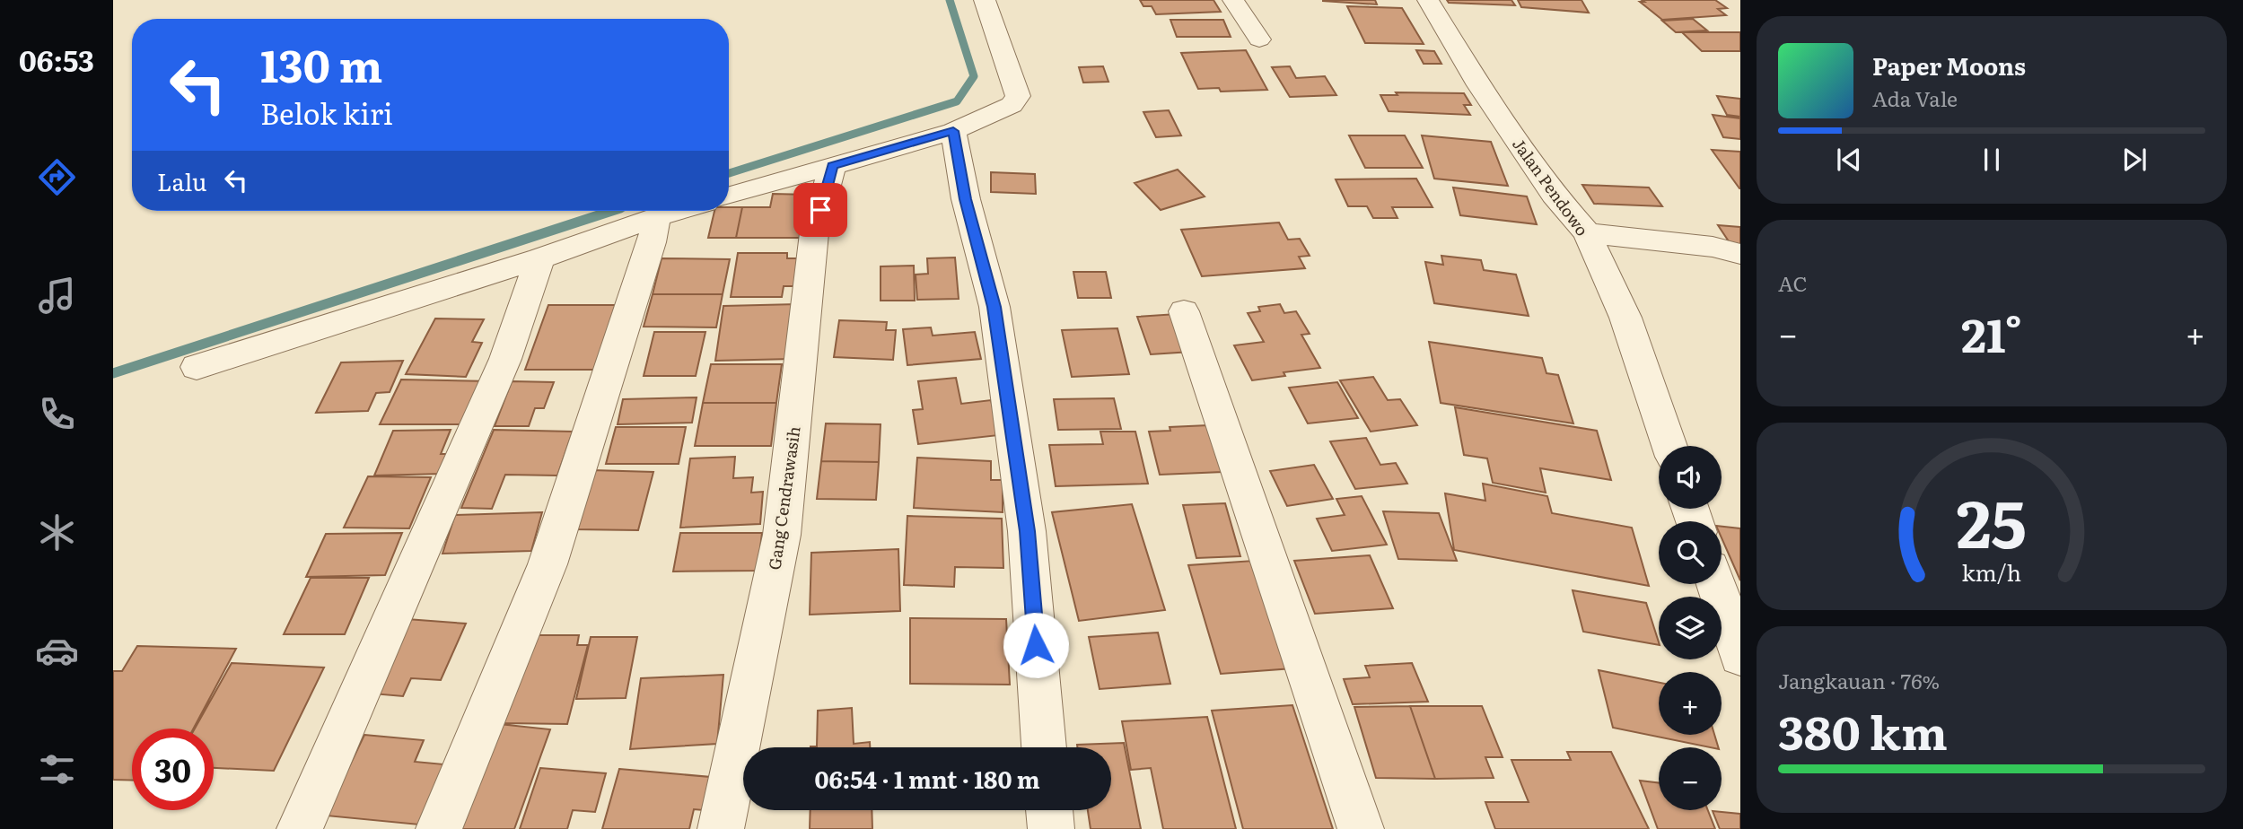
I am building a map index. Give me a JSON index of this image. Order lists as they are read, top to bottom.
{
  "streets": {
    "street": ["Jalan Pendowo", "Gang Cendrawasih"]
  },
  "page": {
    "tabs": "06:53",
    "turn": ["130 m", "Belok kiri"],
    "song": ["Paper Moons", "Ada Vale"],
    "then": "Lalu",
    "tile": [
      "AC",
      ["Jangkauan · 76%", "380 km"]
    ],
    "heat": ["−", "21°", "+"],
    "map_buttons": ["+", "−"],
    "limit": "30",
    "trip": "06:54 · 1 mnt · 180 m",
    "gauge": ["25", "km/h"]
  }
}
